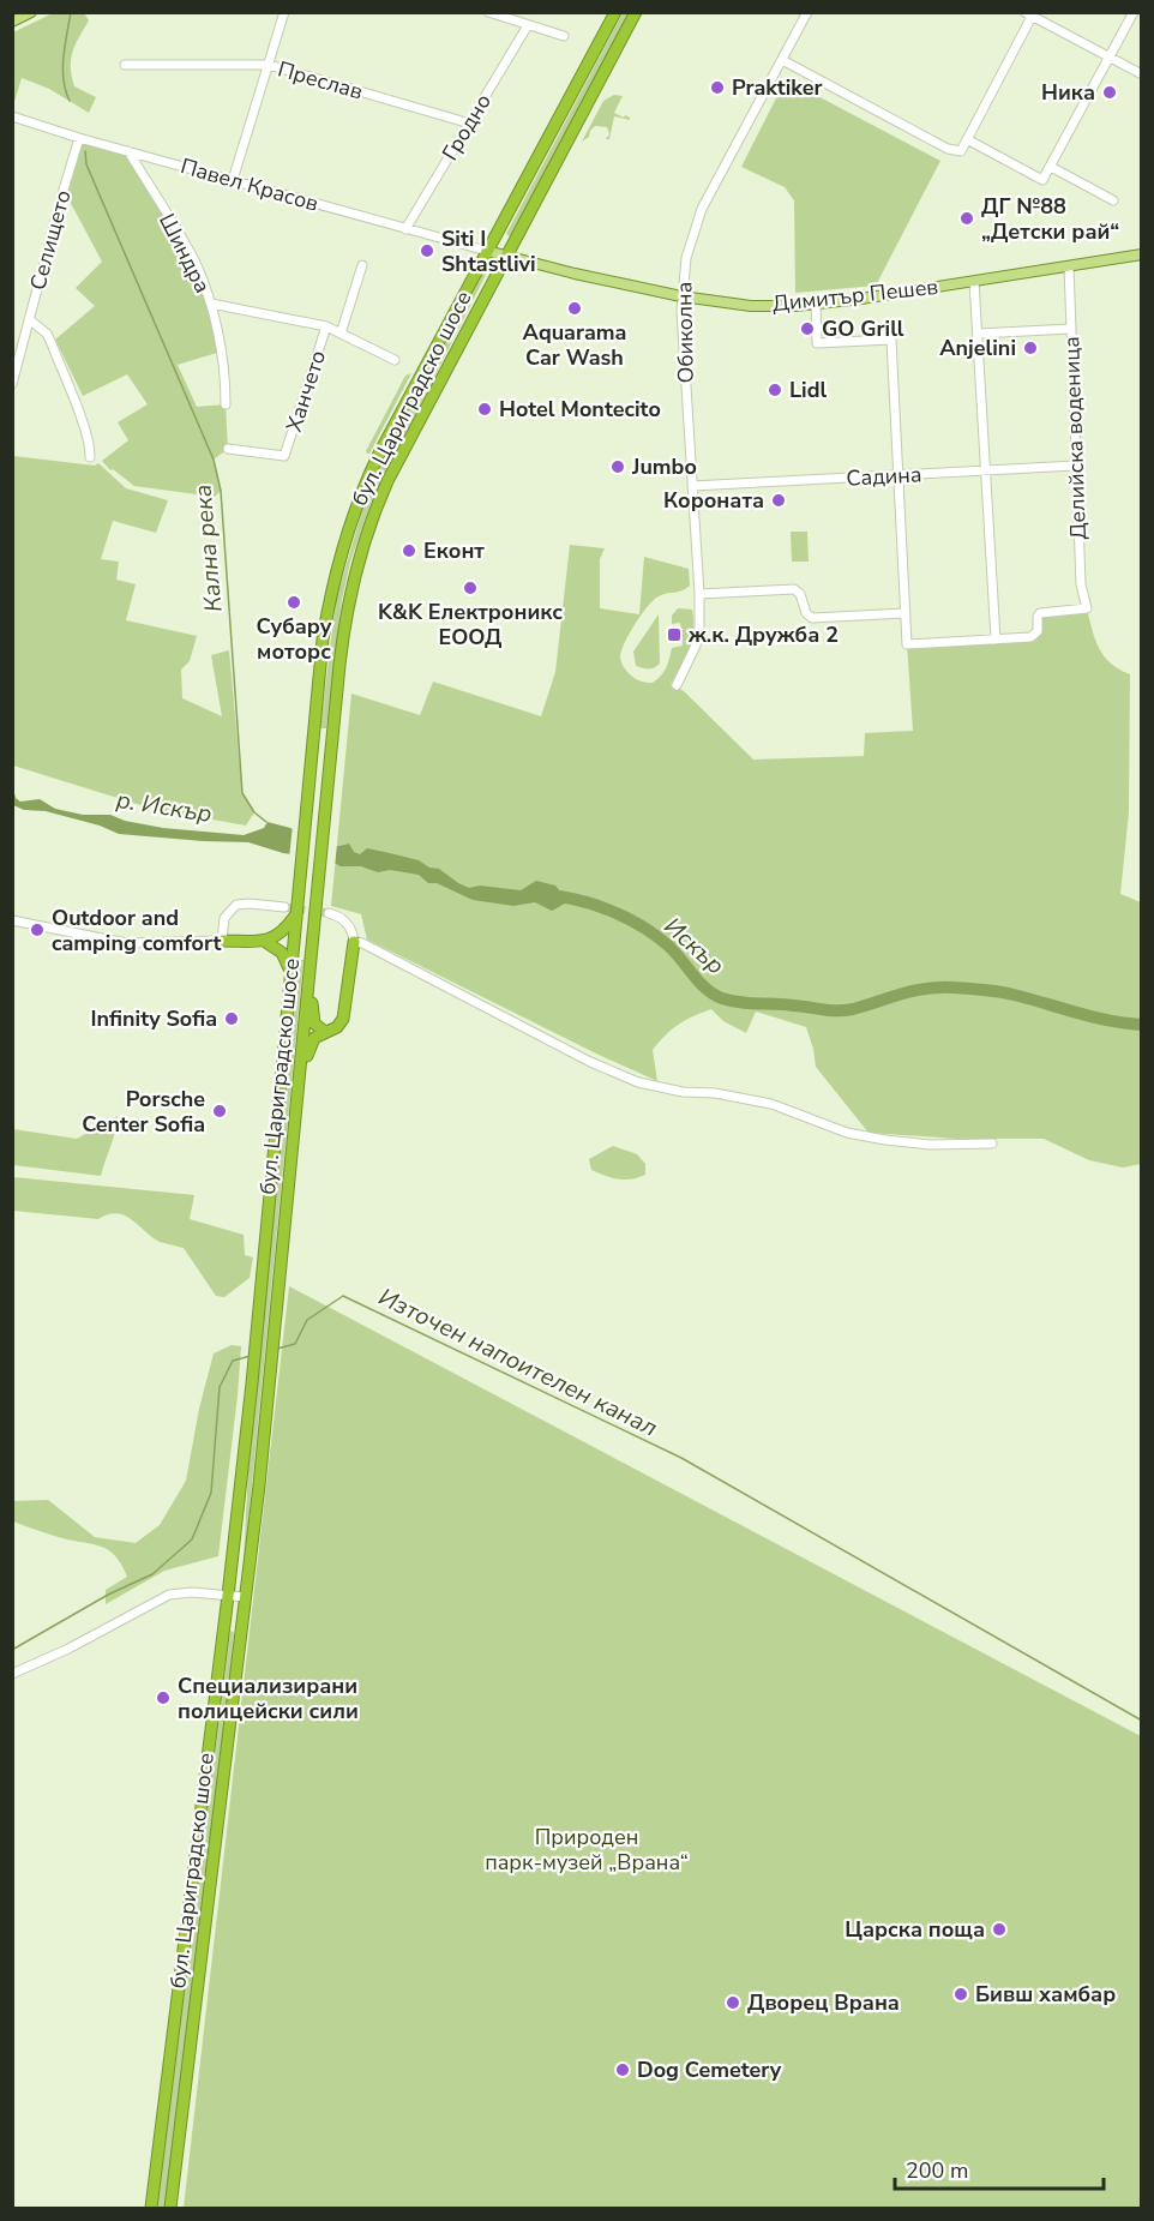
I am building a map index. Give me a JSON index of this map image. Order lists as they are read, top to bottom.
{
  "streets": {
    "highway": ["бул. Цариградско шосе"],
    "main road": ["Димитър Пешев"],
    "street": [
      "Преслав",
      "Гродно",
      "Павел Красов",
      "Селището",
      "Шиндра",
      "Обиколна",
      "Ханчето",
      "Делийска воденица",
      "Садина"
    ]
  },
  "crossings": [
    ["Преслав", "Гродно"],
    ["Гродно", "Павел Красов"],
    ["Павел Красов", "Селището"],
    ["Павел Красов", "Шиндра"],
    ["Павел Красов", "Димитър Пешев"],
    ["Павел Красов", "бул. Цариградско шосе"],
    ["Димитър Пешев", "Обиколна"],
    ["Димитър Пешев", "бул. Цариградско шосе"],
    ["Димитър Пешев", "Делийска воденица"],
    ["Обиколна", "Садина"],
    ["Делийска воденица", "Садина"]
  ],
  "water": [
    "Кална река",
    "р. Искър",
    "Искър",
    "Източен напоителен канал"
  ],
  "parks": ["Природен парк-музей „Врана“"],
  "places": {
    "other": [
      "Praktiker",
      "Ника",
      "ДГ №88 „Детски рай“",
      "Siti I Shtastlivi",
      "Aquarama Car Wash",
      "GO Grill",
      "Anjelini",
      "Lidl",
      "Hotel Montecito",
      "Jumbo",
      "Короната",
      "Еконт",
      "K&K Електроникс ЕООД",
      "Субару моторс",
      "Outdoor and camping comfort",
      "Infinity Sofia",
      "Porsche Center Sofia",
      "Специализирани полицейски сили",
      "Царска поща",
      "Бивш хамбар",
      "Дворец Врана",
      "Dog Cemetery"
    ],
    "transit": ["ж.к. Дружба 2"]
  },
  "scale_bar": "200 m"
}
